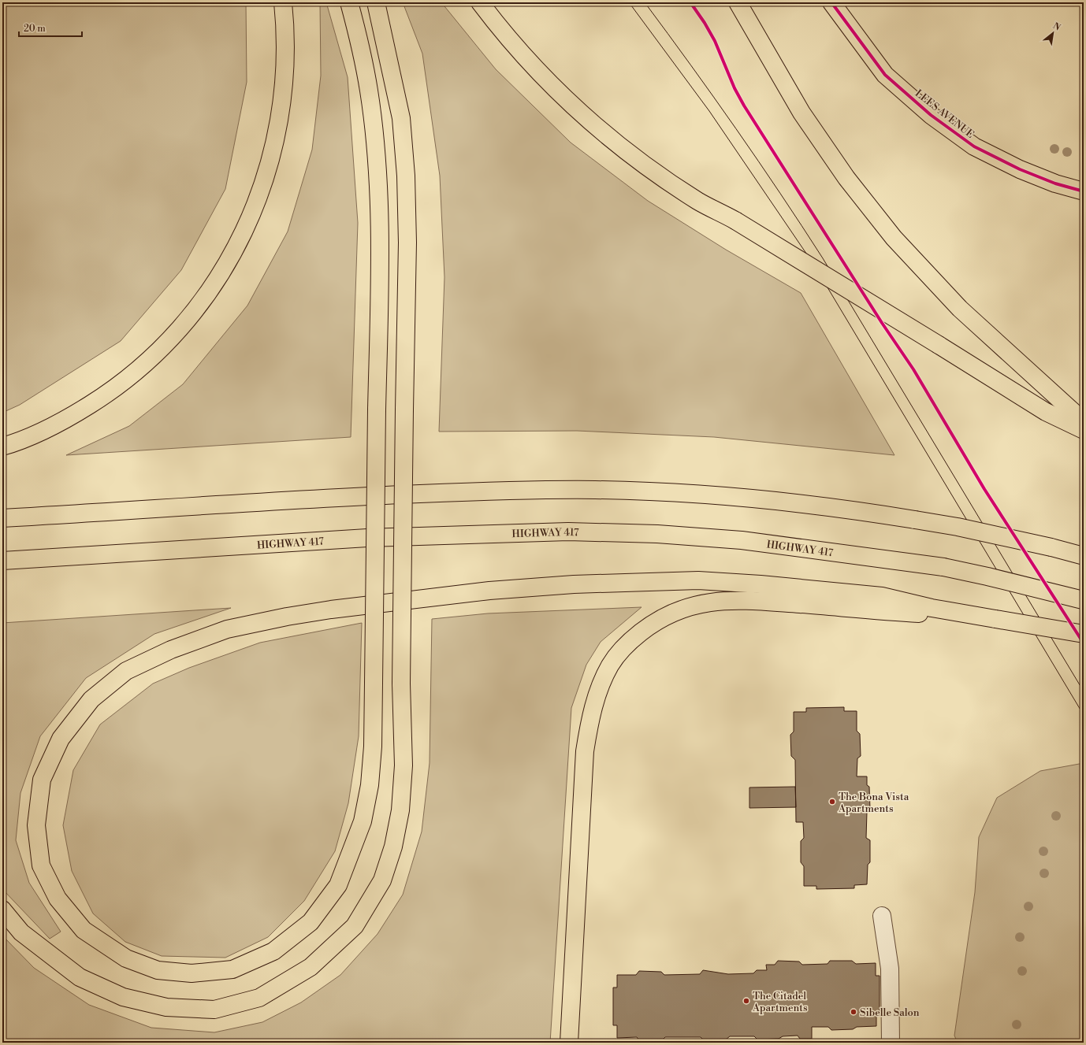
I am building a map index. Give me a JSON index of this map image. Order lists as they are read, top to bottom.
{
  "streets": {
    "main road": ["LEES AVENUE", "HIGHWAY 417"]
  },
  "places": ["The Bona Vista Apartments", "The Citadel Apartments", "Sibelle Salon"],
  "scale_bar": "20 m",
  "north": "top right"
}
